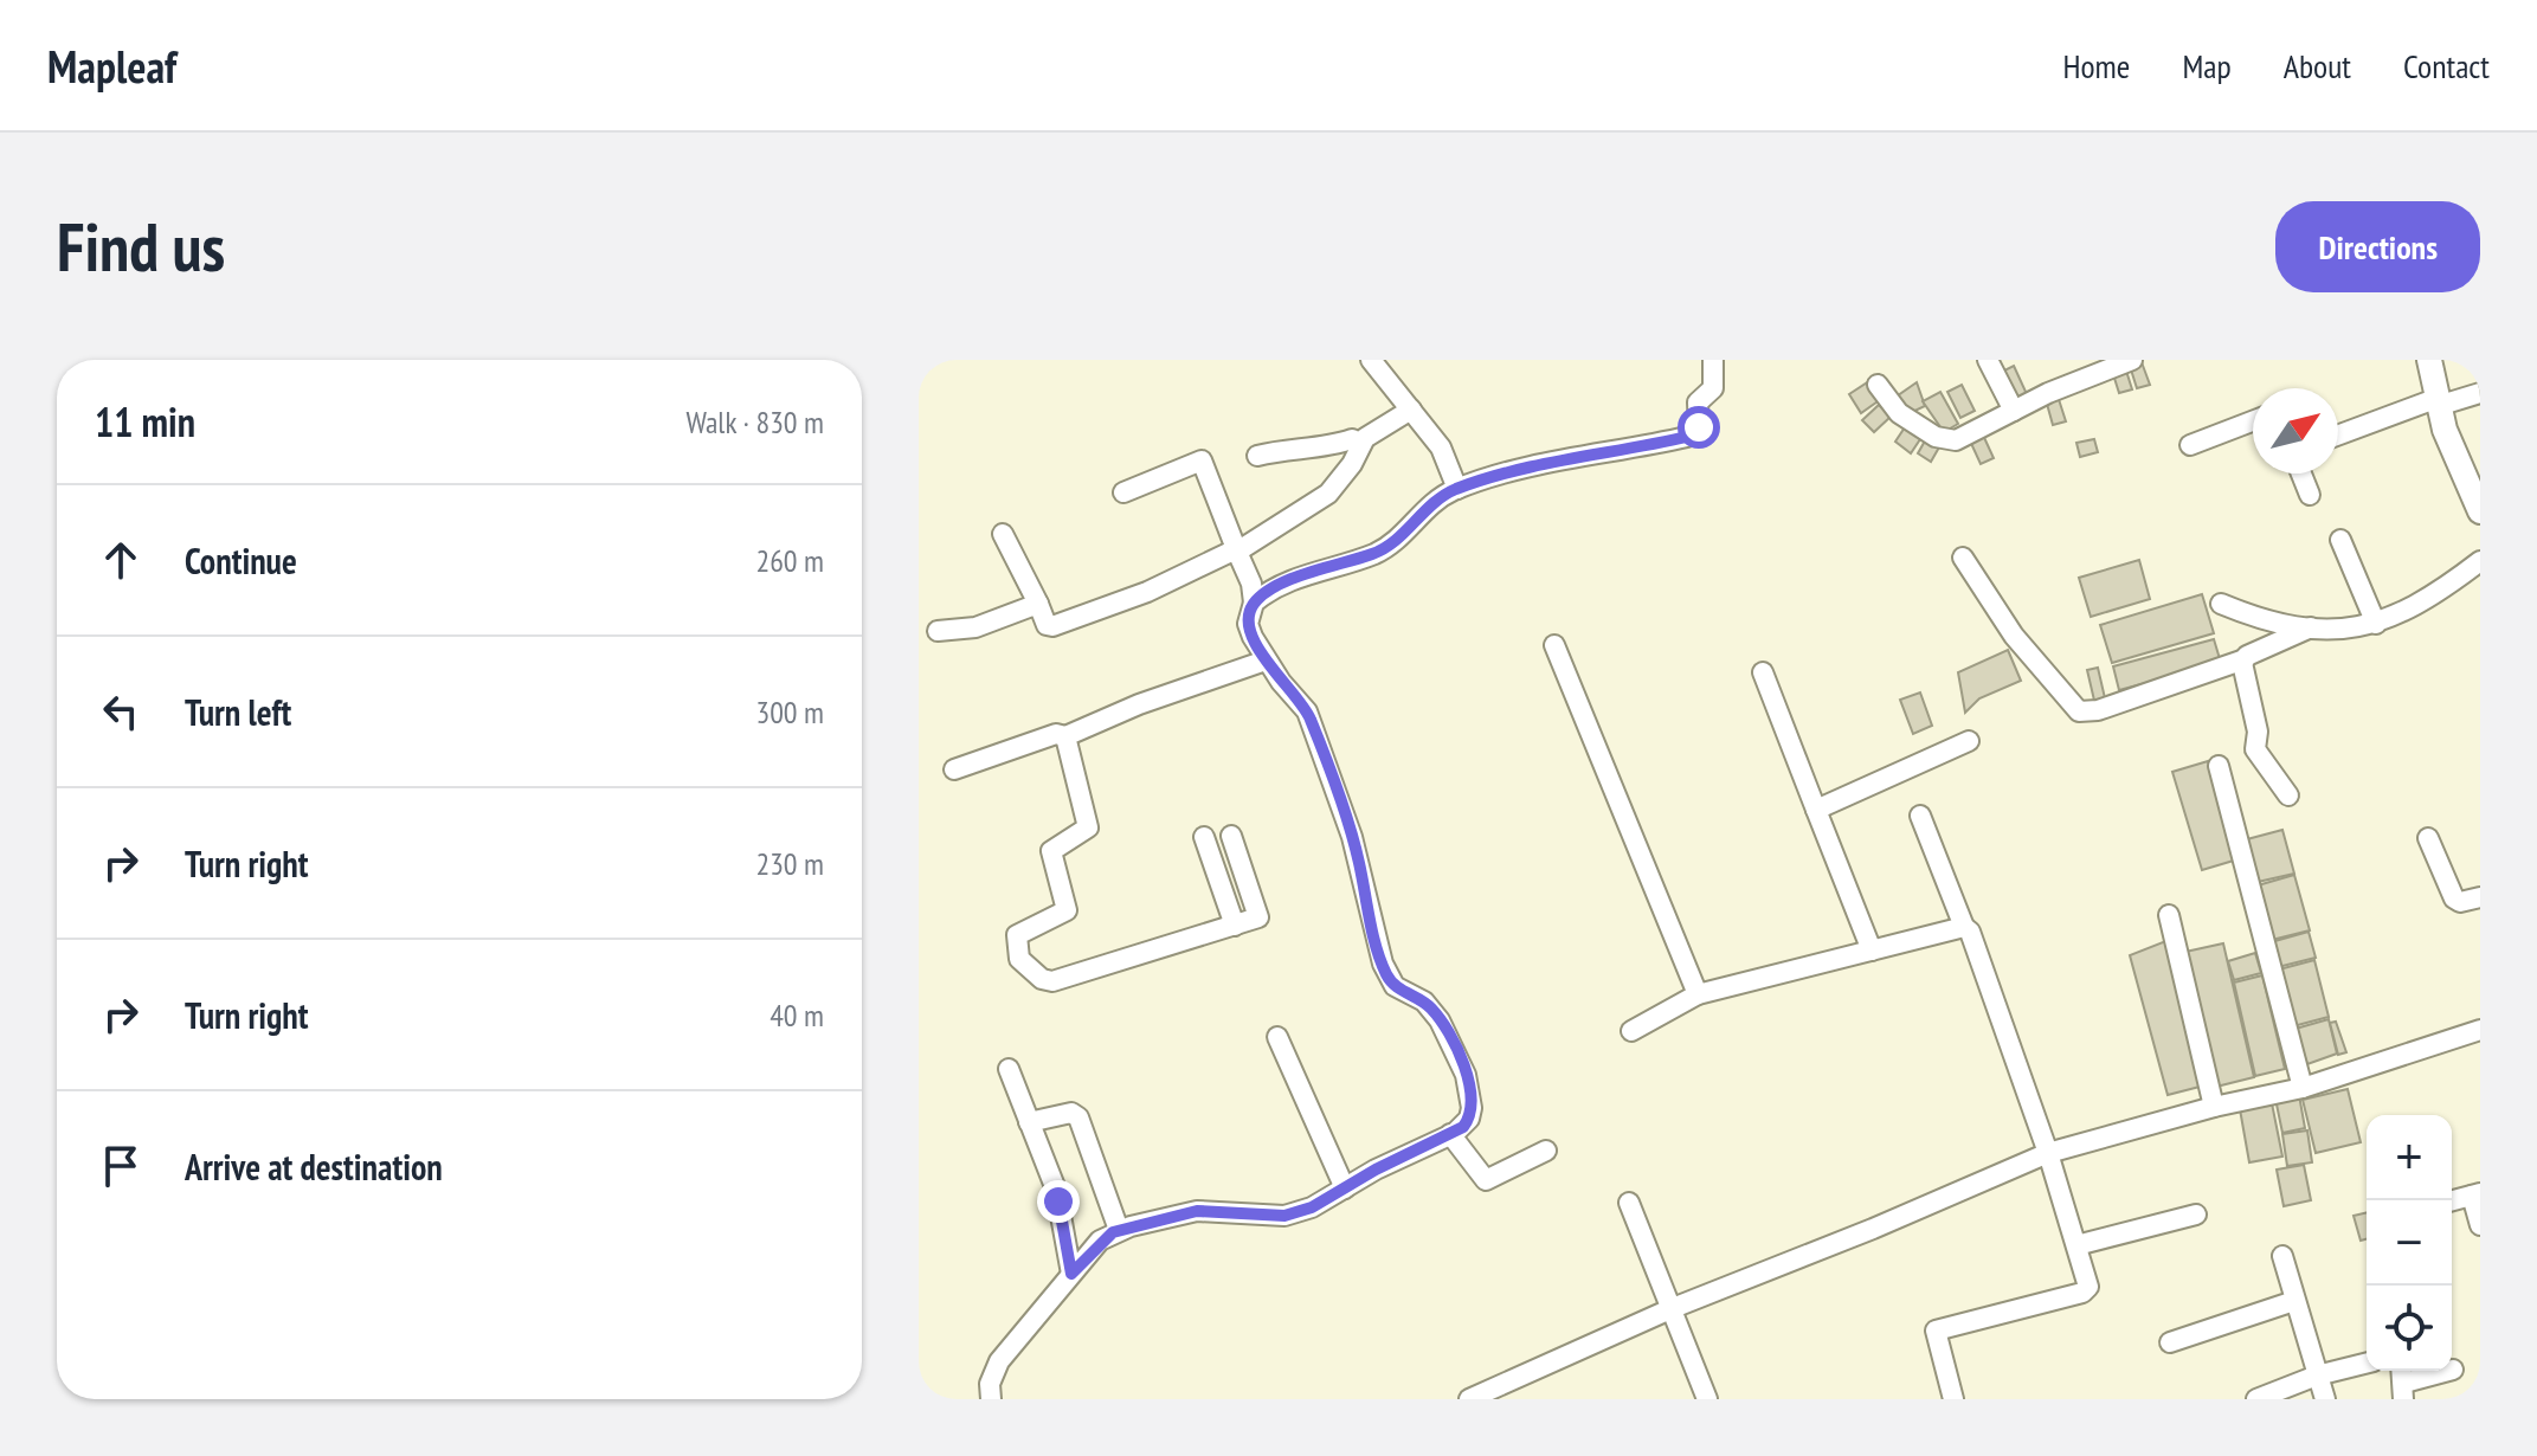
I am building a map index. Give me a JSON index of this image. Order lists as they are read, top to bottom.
{
  "north": "top right",
  "page": {
    "header": "Mapleaf",
    "nav": [
      "Home",
      "Map",
      "About",
      "Contact"
    ],
    "buttons": "Directions",
    "title": "Find us",
    "heading": ["11 min", "Walk · 830 m"],
    "list": [
      ["Continue", "260 m"],
      ["Turn left", "300 m"],
      ["Turn right", "230 m"],
      ["Turn right", "40 m"],
      "Arrive at destination"
    ],
    "map_buttons": ["+", "−"]
  }
}
